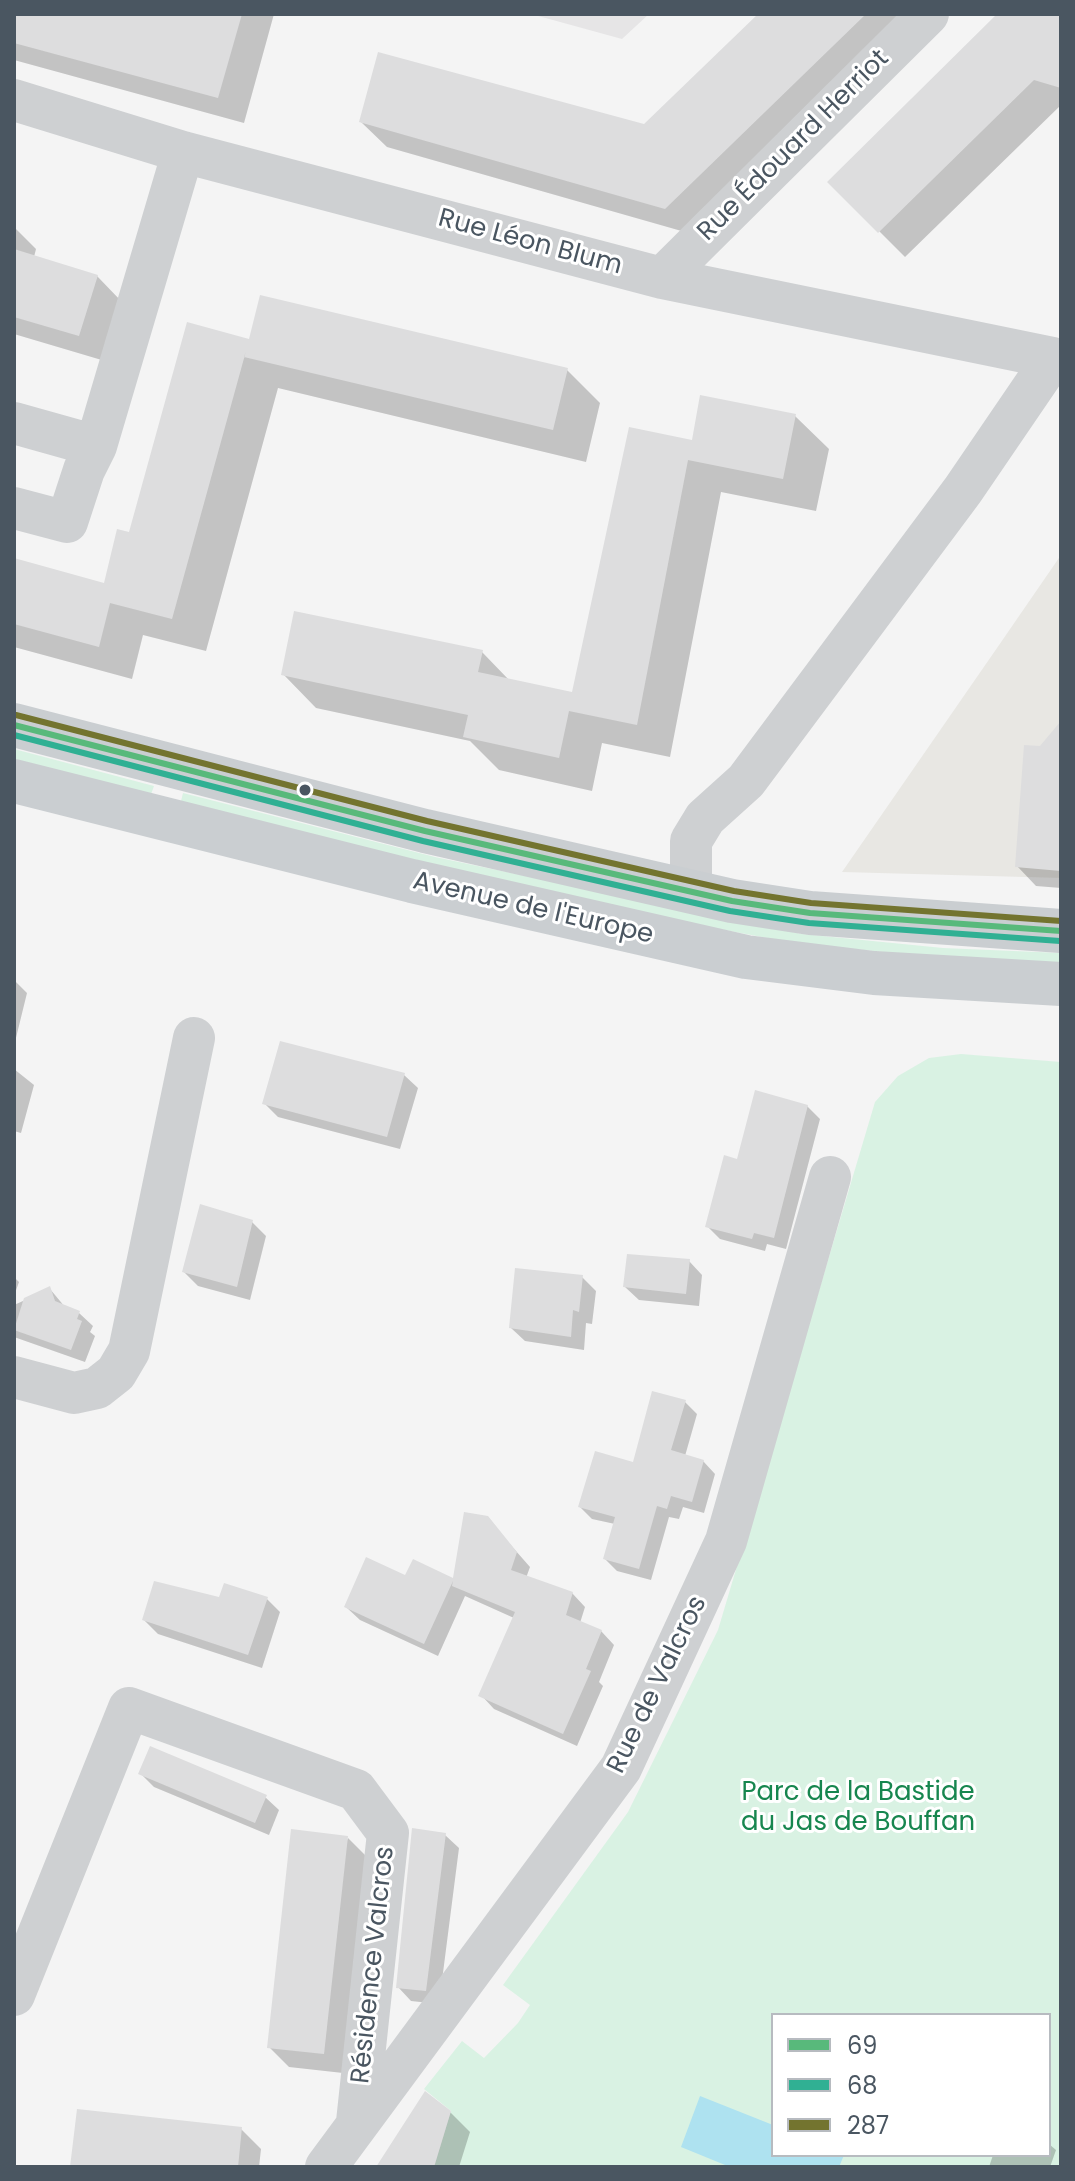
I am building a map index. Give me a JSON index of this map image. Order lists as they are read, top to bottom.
{
  "streets": {
    "main road": ["Avenue de l'Europe"],
    "street": [
      "Rue Édouard Herriot",
      "Rue Léon Blum",
      "Rue de Valcros",
      "Résidence Valcros"
    ]
  },
  "crossings": [
    ["Rue Édouard Herriot", "Rue Léon Blum"],
    ["Rue Léon Blum", "Avenue de l'Europe"],
    ["Rue de Valcros", "Résidence Valcros"]
  ],
  "parks": ["Parc de la Bastide du Jas de Bouffan"],
  "lines": ["transit line 287", "transit line 69", "transit line 68"],
  "legend": ["69", "68", "287"]
}
